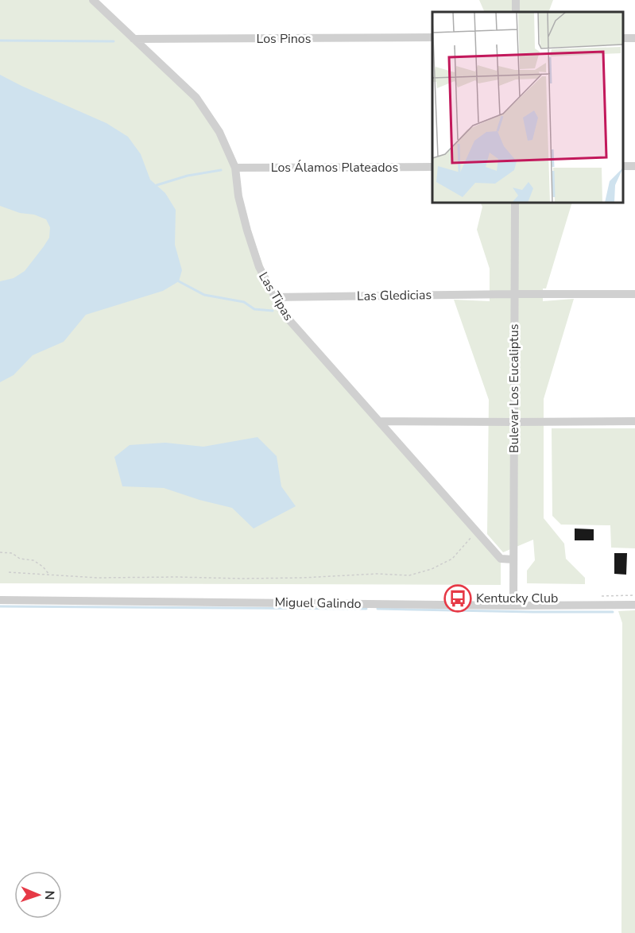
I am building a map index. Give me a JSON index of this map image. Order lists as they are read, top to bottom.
{
  "streets": {
    "street": [
      "Los Pinos",
      "Los Álamos Plateados",
      "Las Gledicias",
      "Las Tipas",
      "Bulevar Los Eucaliptus",
      "Miguel Galindo"
    ]
  },
  "crossings": [
    ["Los Pinos", "Las Tipas"],
    ["Los Álamos Plateados", "Las Tipas"],
    ["Las Gledicias", "Las Tipas"],
    ["Las Gledicias", "Bulevar Los Eucaliptus"],
    ["Las Tipas", "Bulevar Los Eucaliptus"],
    ["Bulevar Los Eucaliptus", "Miguel Galindo"]
  ],
  "places": {
    "bus stop": ["Kentucky Club"]
  },
  "north": "right"
}
